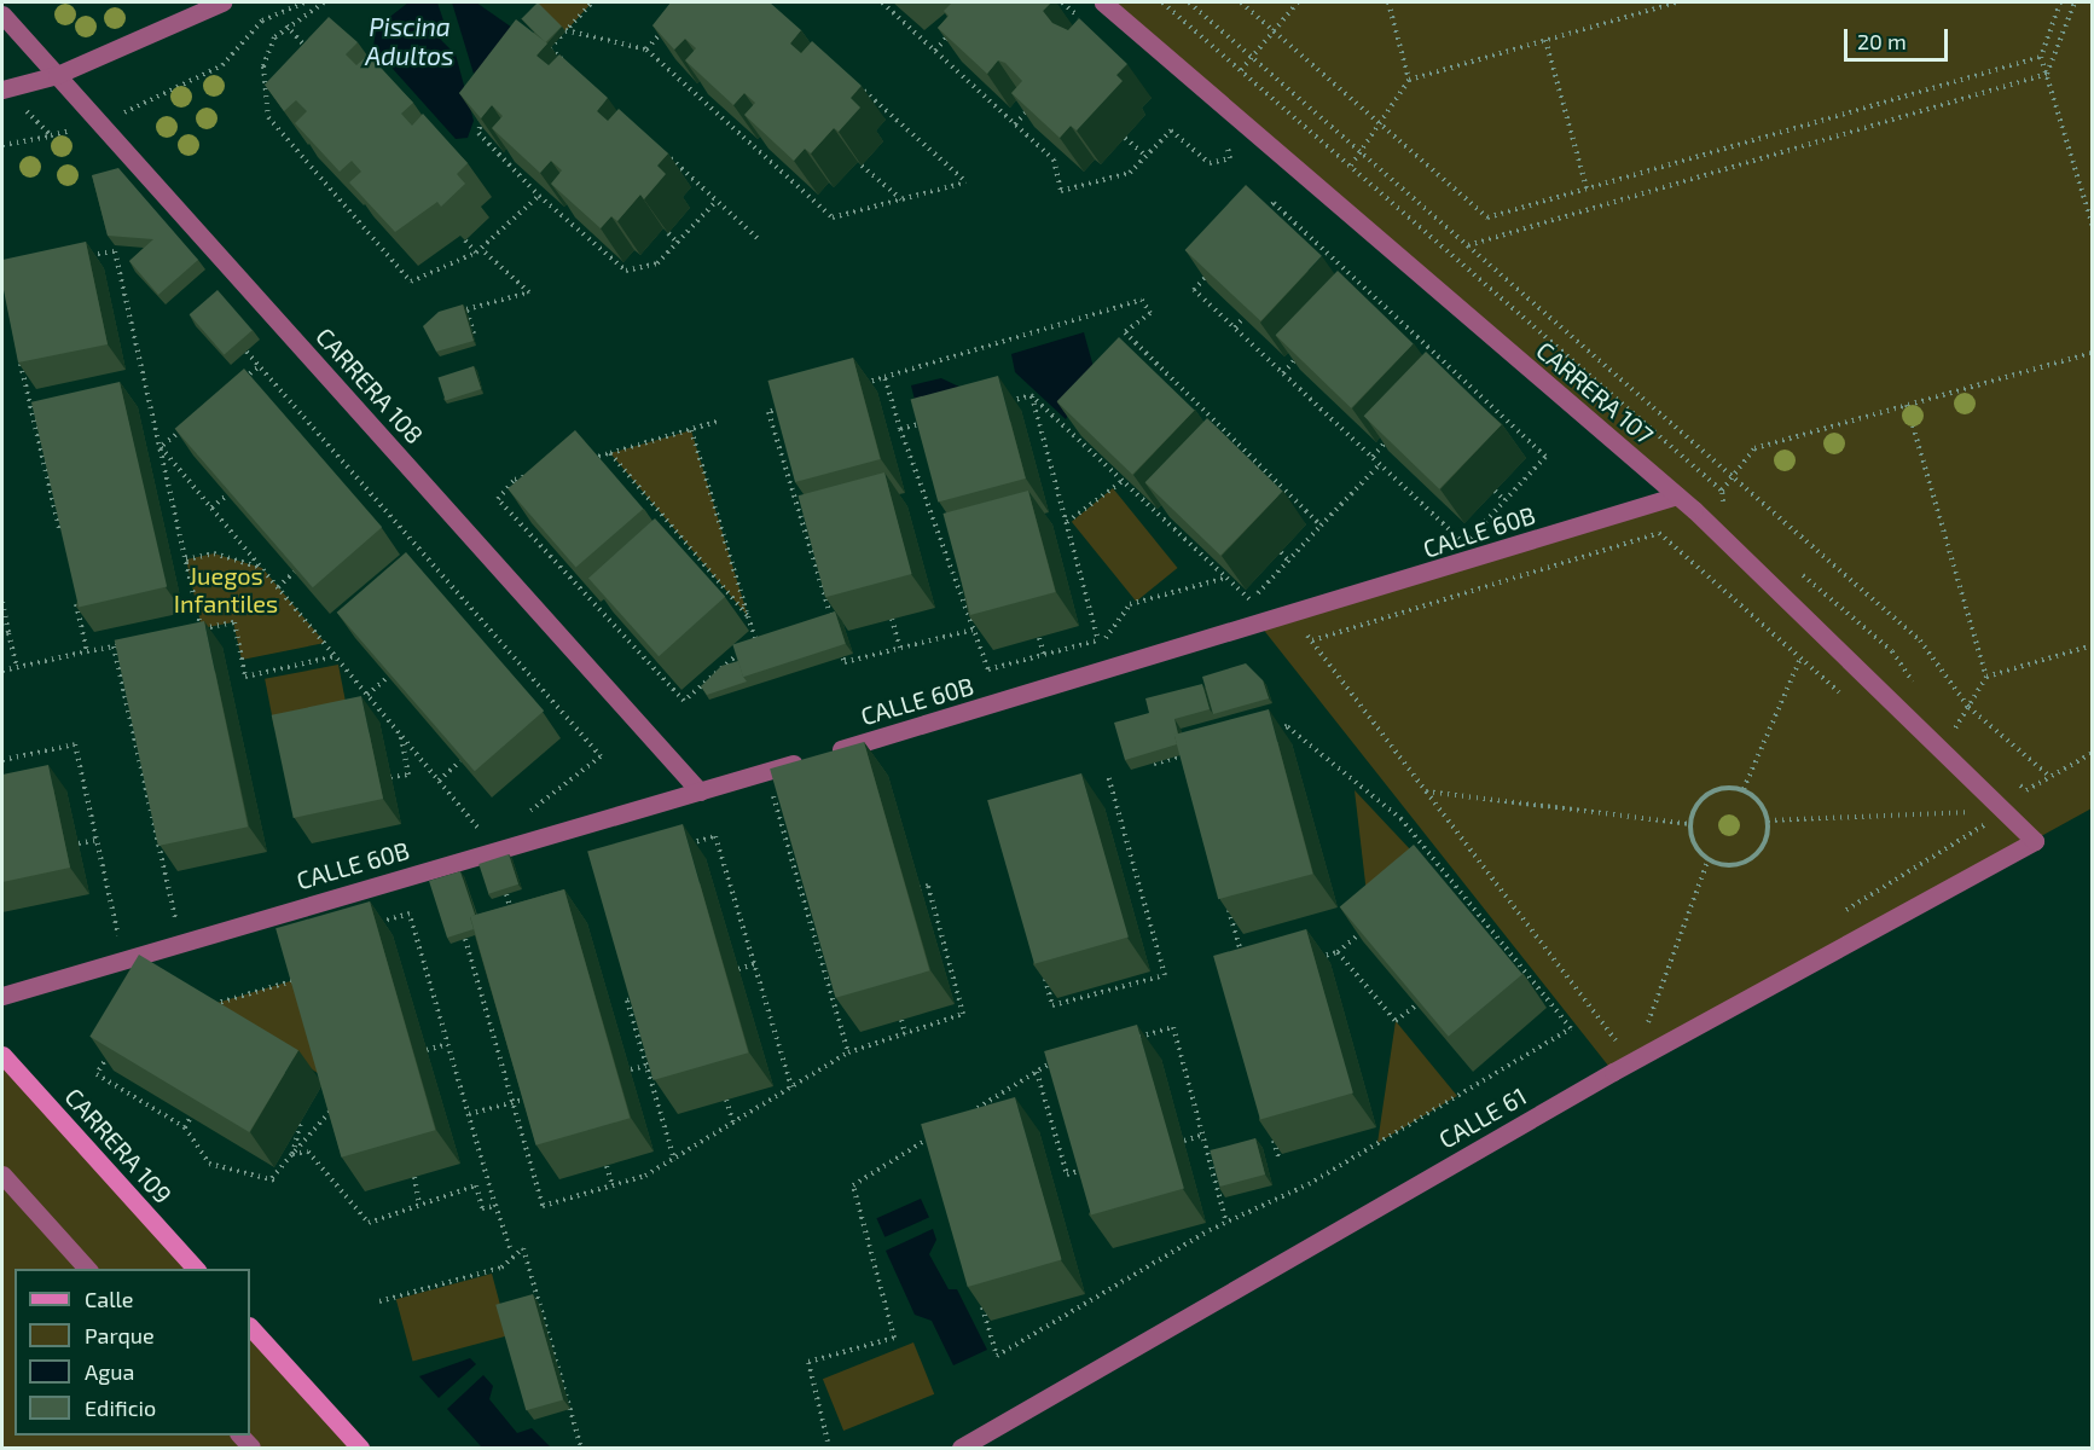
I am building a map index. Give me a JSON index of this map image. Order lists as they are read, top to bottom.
{
  "streets": {
    "street": [
      "CARRERA 108",
      "CARRERA 107",
      "CALLE 60B",
      "CALLE 61",
      "CARRERA 109"
    ]
  },
  "crossings": [
    ["CARRERA 108", "CALLE 60B"],
    ["CARRERA 107", "CALLE 60B"],
    ["CARRERA 107", "CALLE 61"]
  ],
  "water": ["Piscina Adultos"],
  "parks": ["Juegos Infantiles"],
  "legend": [
    "Calle",
    "Parque",
    "Agua",
    "Edificio"
  ],
  "scale_bar": "20 m"
}
